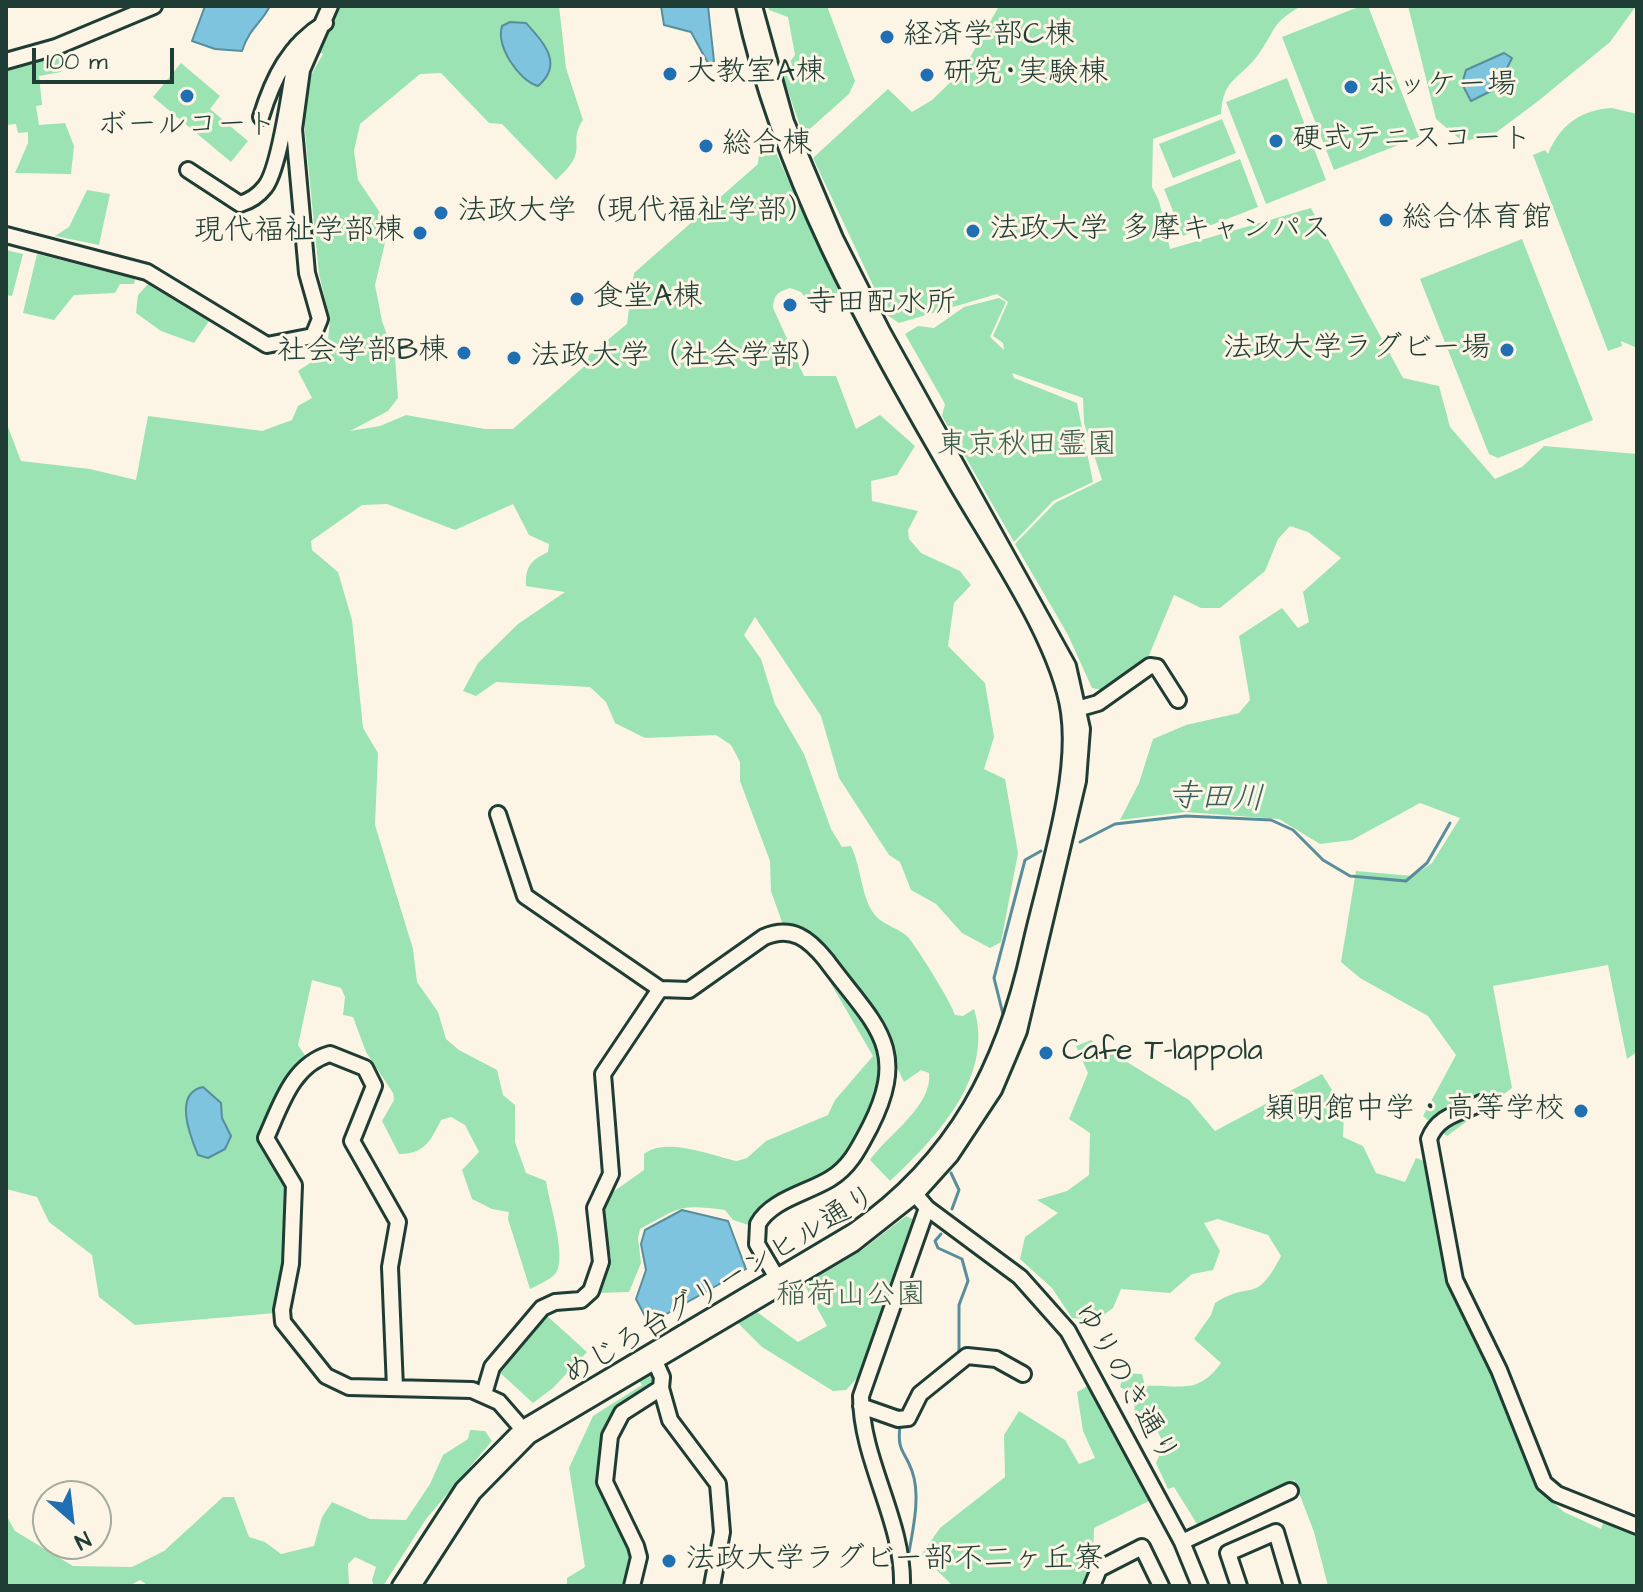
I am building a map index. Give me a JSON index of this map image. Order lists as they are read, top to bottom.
{
  "streets": {
    "street": ["めじろ台グリーンヒル通り", "ゆりのき通り"]
  },
  "crossings": [
    ["めじろ台グリーンヒル通り", "ゆりのき通り"]
  ],
  "water": ["寺田川"],
  "parks": ["東京秋田霊園", "稲荷山公園"],
  "places": [
    "経済学部C棟",
    "大教室A棟",
    "研究･実験棟",
    "ホッケー場",
    "ボールコート",
    "硬式テニスコート",
    "総合棟",
    "法政大学（現代福祉学部）",
    "総合体育館",
    "法政大学 多摩キャンパス",
    "現代福祉学部棟",
    "食堂A棟",
    "寺田配水所",
    "法政大学ラグビー場",
    "社会学部B棟",
    "法政大学（社会学部）",
    "Cafe T-lappola",
    "穎明館中学・高等学校",
    "法政大学ラグビー部不二ヶ丘寮"
  ],
  "scale_bar": "100 m",
  "north": "bottom right"
}
